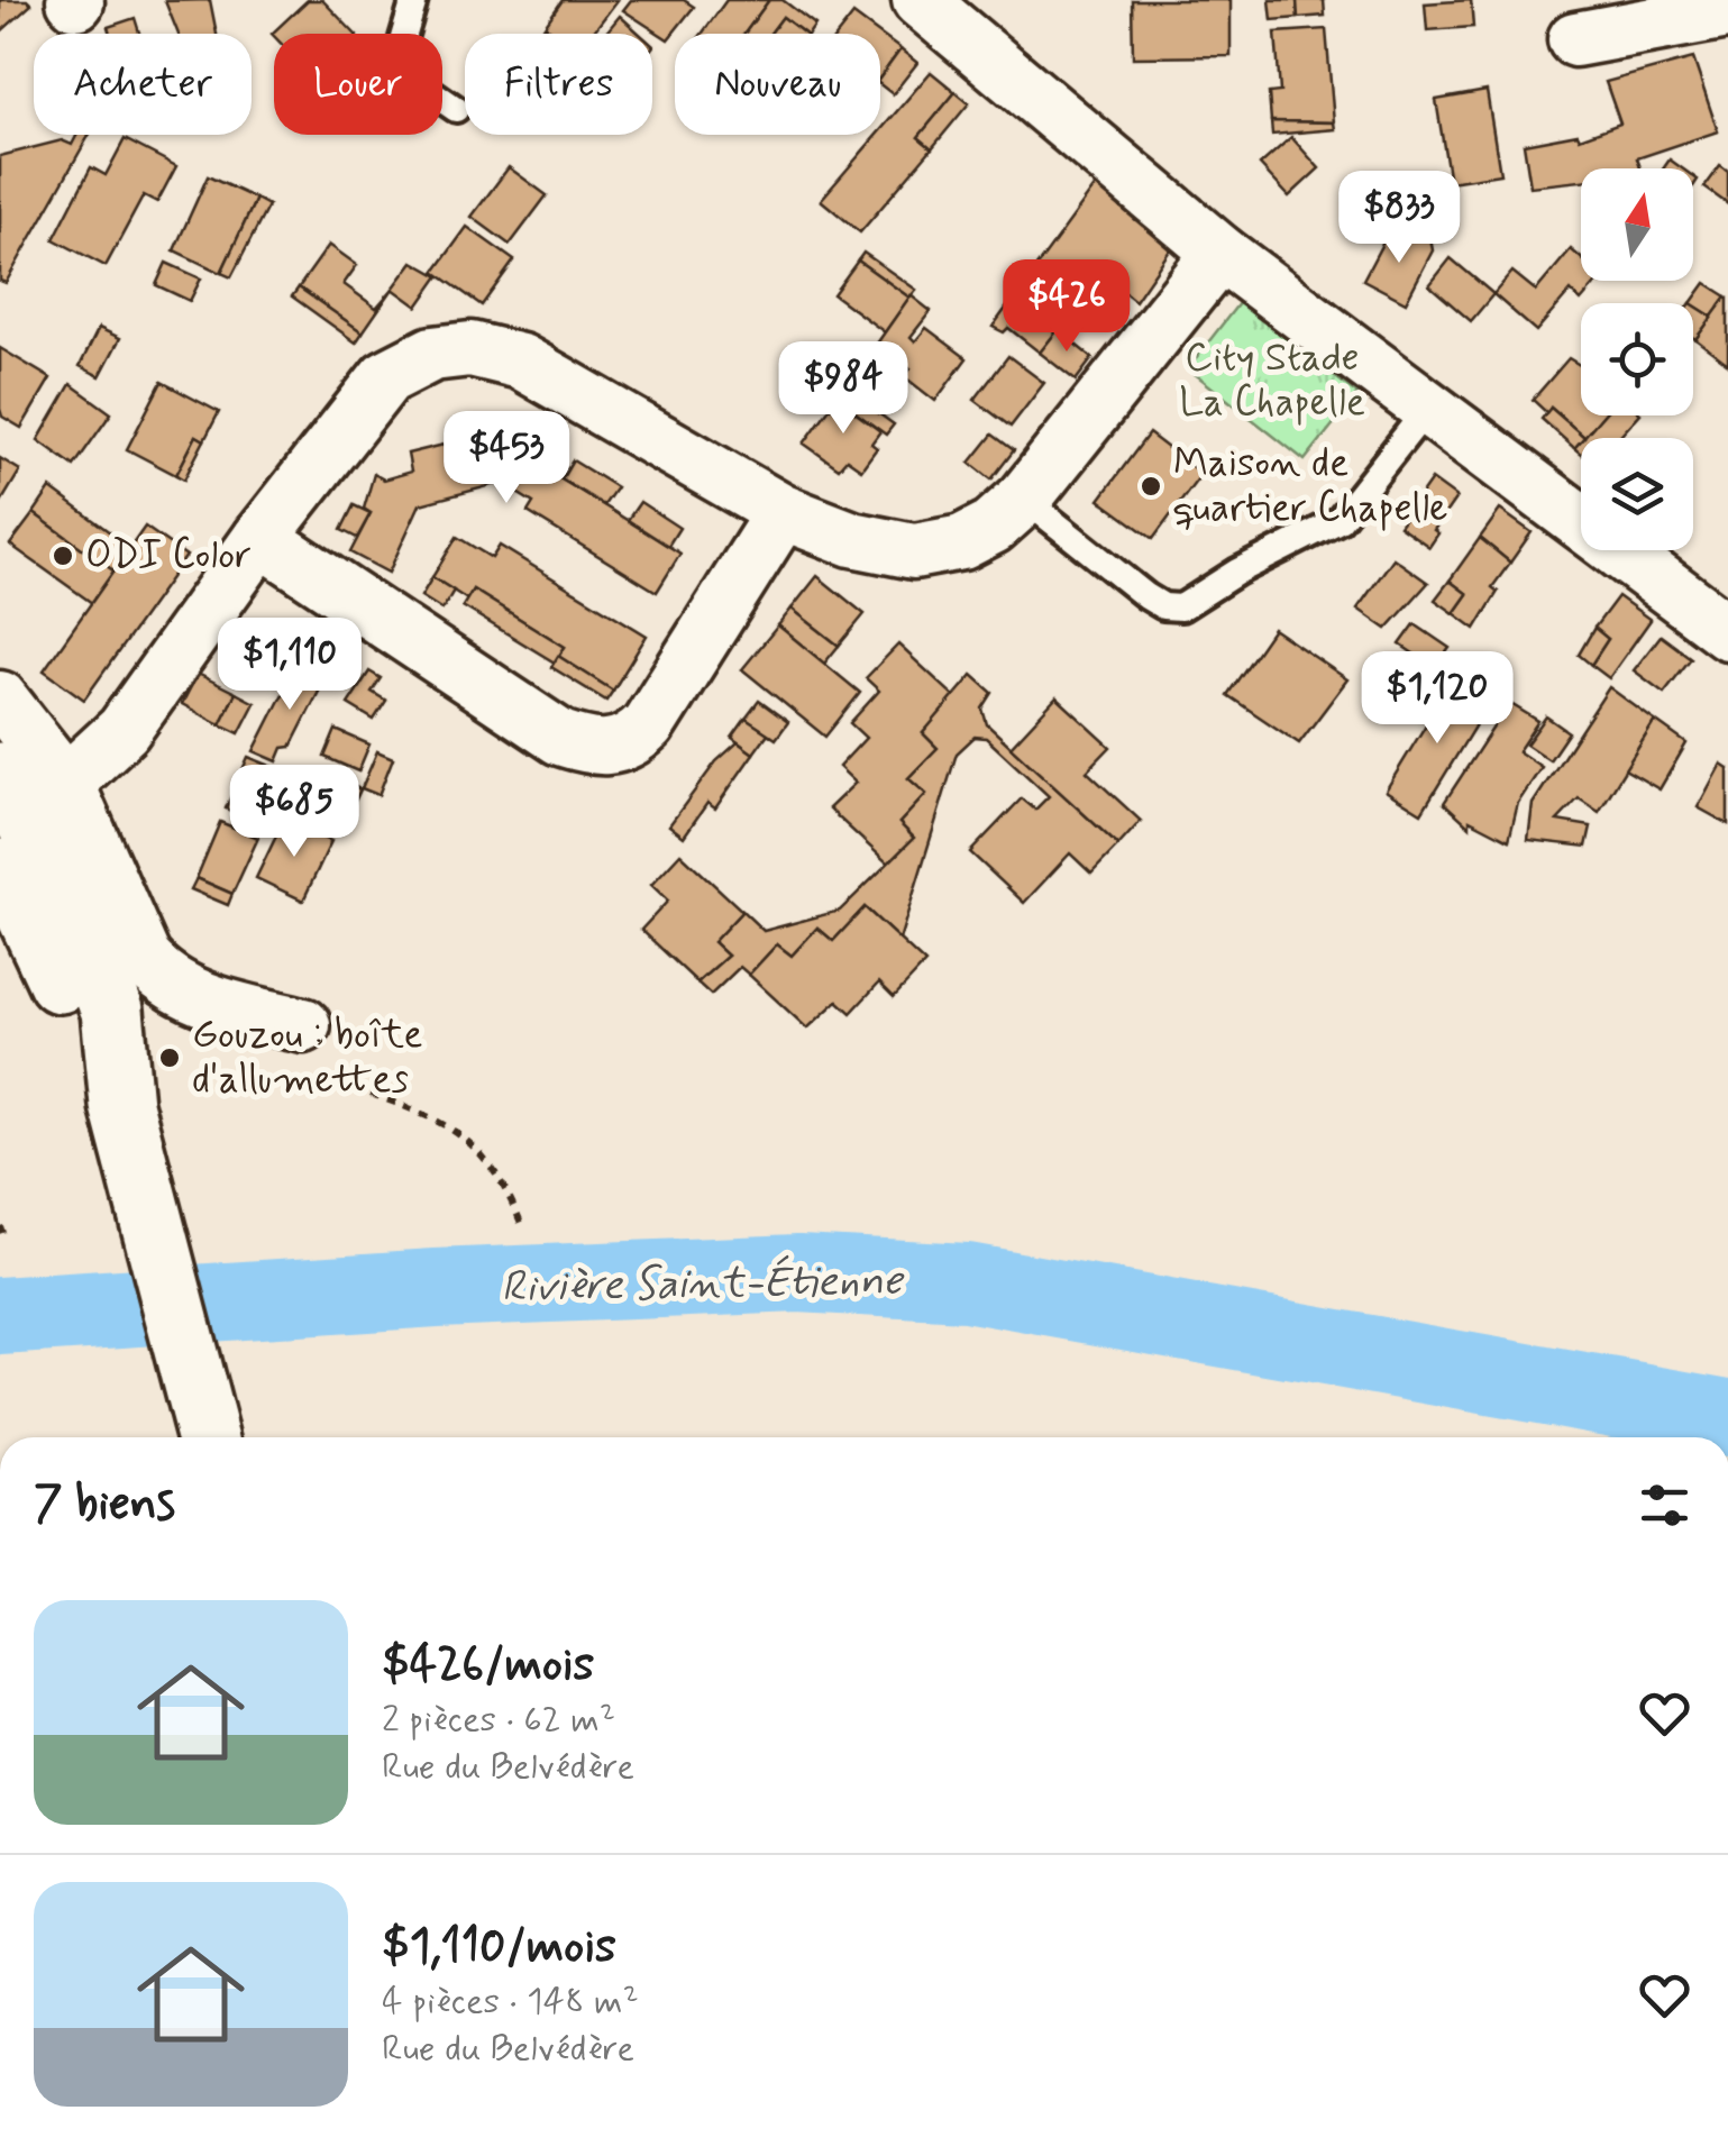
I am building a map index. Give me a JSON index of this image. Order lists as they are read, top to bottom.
{
  "water": ["Rivière Saint-Étienne"],
  "parks": ["City Stade La Chapelle"],
  "places": ["Maison de quartier Chapelle", "ODI Color", "Gouzou : boîte d'allumettes"],
  "north": "top",
  "page": {
    "chip": [
      "Acheter",
      "Louer",
      "Filtres",
      "Nouveau"
    ],
    "price": [
      "$833",
      "$426",
      "$984",
      "$453",
      "$1,110",
      "$1,120",
      "$685"
    ],
    "heading": "7 biens",
    "list": [
      {
        "name": "$426/mois",
        "note": "2 pièces · 62 m² · Rue du Belvédère"
      },
      {
        "name": "$1,110/mois",
        "note": "4 pièces · 148 m² · Rue du Belvédère"
      }
    ]
  }
}
